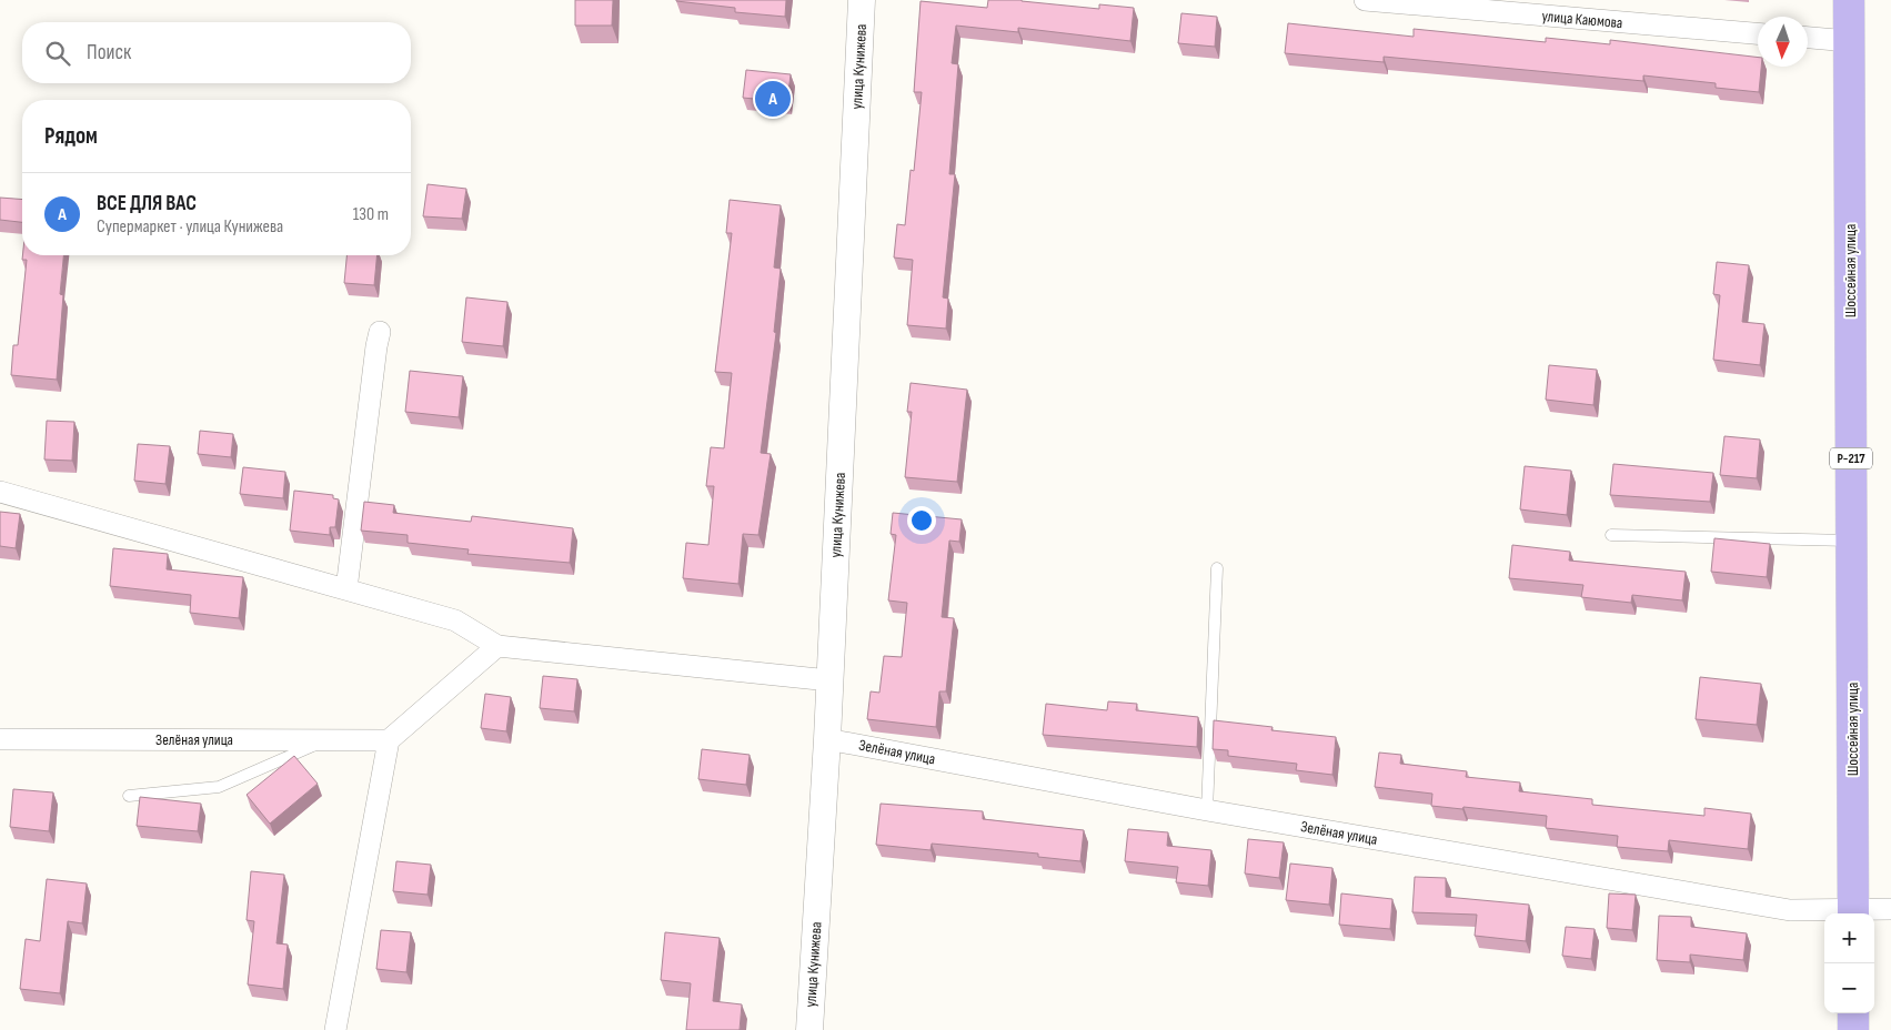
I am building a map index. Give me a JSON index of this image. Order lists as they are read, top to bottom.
{
  "streets": {
    "highway": ["Шоссейная улица", "Р-217"],
    "street": ["улица Каюмова", "улица Кунижева", "Зелёная улица"]
  },
  "crossings": [
    ["улица Кунижева", "Зелёная улица"],
    ["Шоссейная улица", "Зелёная улица"]
  ],
  "north": "bottom",
  "page": {
    "search": "Поиск",
    "pins": "A",
    "heading": "Рядом",
    "list": [
      {
        "mark": "A",
        "name": "ВСЕ ДЛЯ ВАС",
        "note": "Супермаркет · улица Кунижева",
        "value": "130 m"
      }
    ],
    "map_buttons": ["+", "−"]
  }
}
